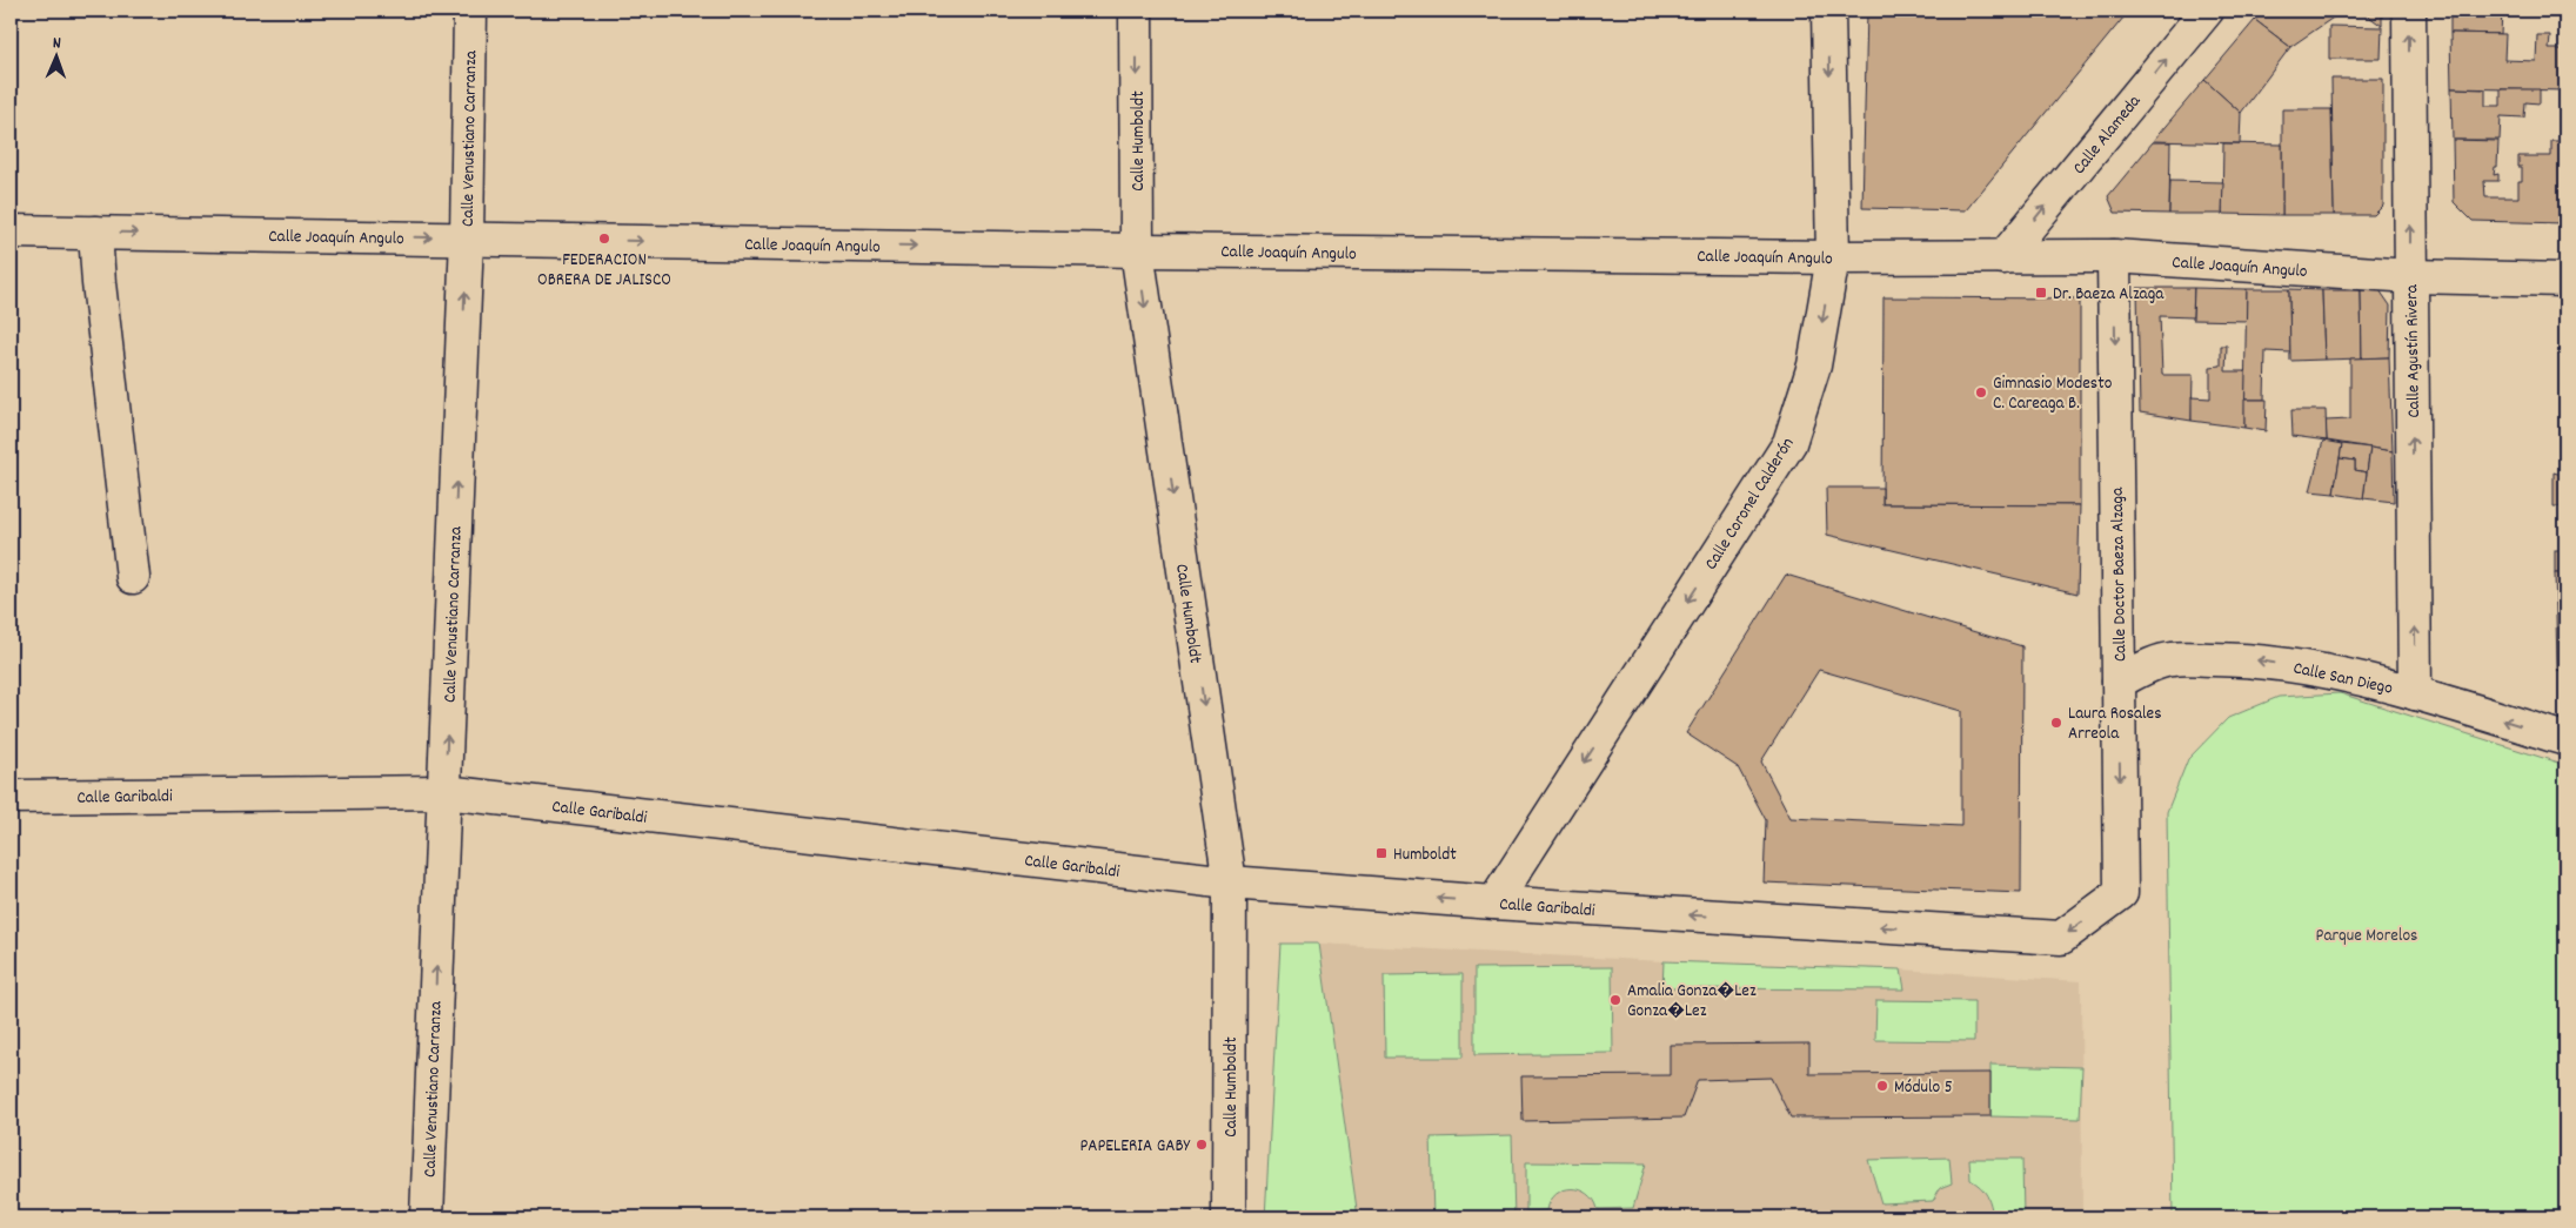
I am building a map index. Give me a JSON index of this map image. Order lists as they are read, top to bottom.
{
  "streets": {
    "street": [
      "Calle Alameda",
      "Calle Venustiano Carranza",
      "Calle Humboldt",
      "Calle Joaquín Angulo",
      "Calle Agustín Rivera",
      "Calle Coronel Calderón",
      "Calle Doctor Baeza Alzaga",
      "Calle San Diego",
      "Calle Garibaldi"
    ]
  },
  "crossings": [
    ["Calle Alameda", "Calle Joaquín Angulo"],
    ["Calle Venustiano Carranza", "Calle Joaquín Angulo"],
    ["Calle Venustiano Carranza", "Calle Garibaldi"],
    ["Calle Humboldt", "Calle Joaquín Angulo"],
    ["Calle Humboldt", "Calle Garibaldi"],
    ["Calle Joaquín Angulo", "Calle Agustín Rivera"],
    ["Calle Joaquín Angulo", "Calle Coronel Calderón"],
    ["Calle Joaquín Angulo", "Calle Doctor Baeza Alzaga"],
    ["Calle Agustín Rivera", "Calle San Diego"],
    ["Calle Coronel Calderón", "Calle Garibaldi"],
    ["Calle Doctor Baeza Alzaga", "Calle San Diego"],
    ["Calle Doctor Baeza Alzaga", "Calle Garibaldi"]
  ],
  "one_way": [
    "Calle Alameda",
    "Calle Venustiano Carranza",
    "Calle Humboldt",
    "Calle Joaquín Angulo",
    "Calle Agustín Rivera",
    "Calle Coronel Calderón",
    "Calle Doctor Baeza Alzaga",
    "Calle San Diego",
    "Calle Garibaldi"
  ],
  "parks": ["Parque Morelos"],
  "places": {
    "other": [
      "FEDERACION OBRERA DE JALISCO",
      "Gimnasio Modesto C. Careaga B.",
      "Laura Rosales Arreola",
      "Amalia Gonza�Lez Gonza�Lez",
      "Módulo 5",
      "PAPELERIA GABY"
    ],
    "transit": ["Dr. Baeza Alzaga", "Humboldt"]
  },
  "north": "top"
}
